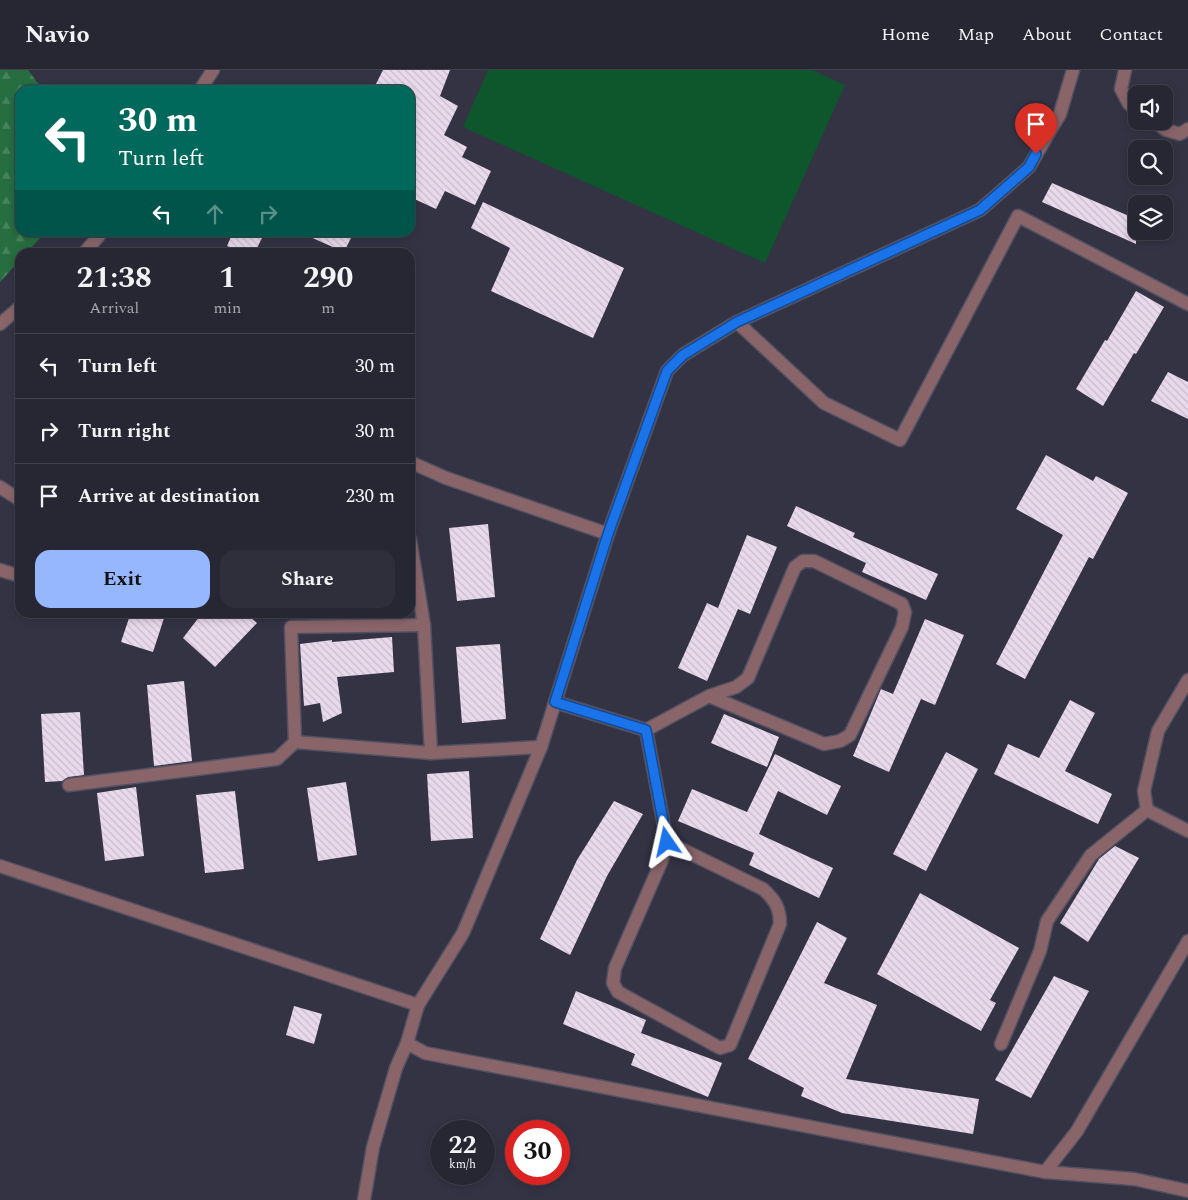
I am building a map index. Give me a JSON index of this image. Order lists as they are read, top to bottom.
{
  "page": {
    "header": "Navio",
    "nav": [
      "Home",
      "Map",
      "About",
      "Contact"
    ],
    "turn": ["30 m", "Turn left"],
    "eta": [
      "21:38",
      "Arrival",
      "1",
      "min",
      "290",
      "m"
    ],
    "list": [
      {
        "name": "Turn left",
        "value": "30 m"
      },
      {
        "name": "Turn right",
        "value": "30 m"
      },
      {
        "name": "Arrive at destination",
        "value": "230 m"
      }
    ],
    "buttons": ["Exit", "Share"],
    "speed": "22 km/h",
    "limit": "30"
  }
}
